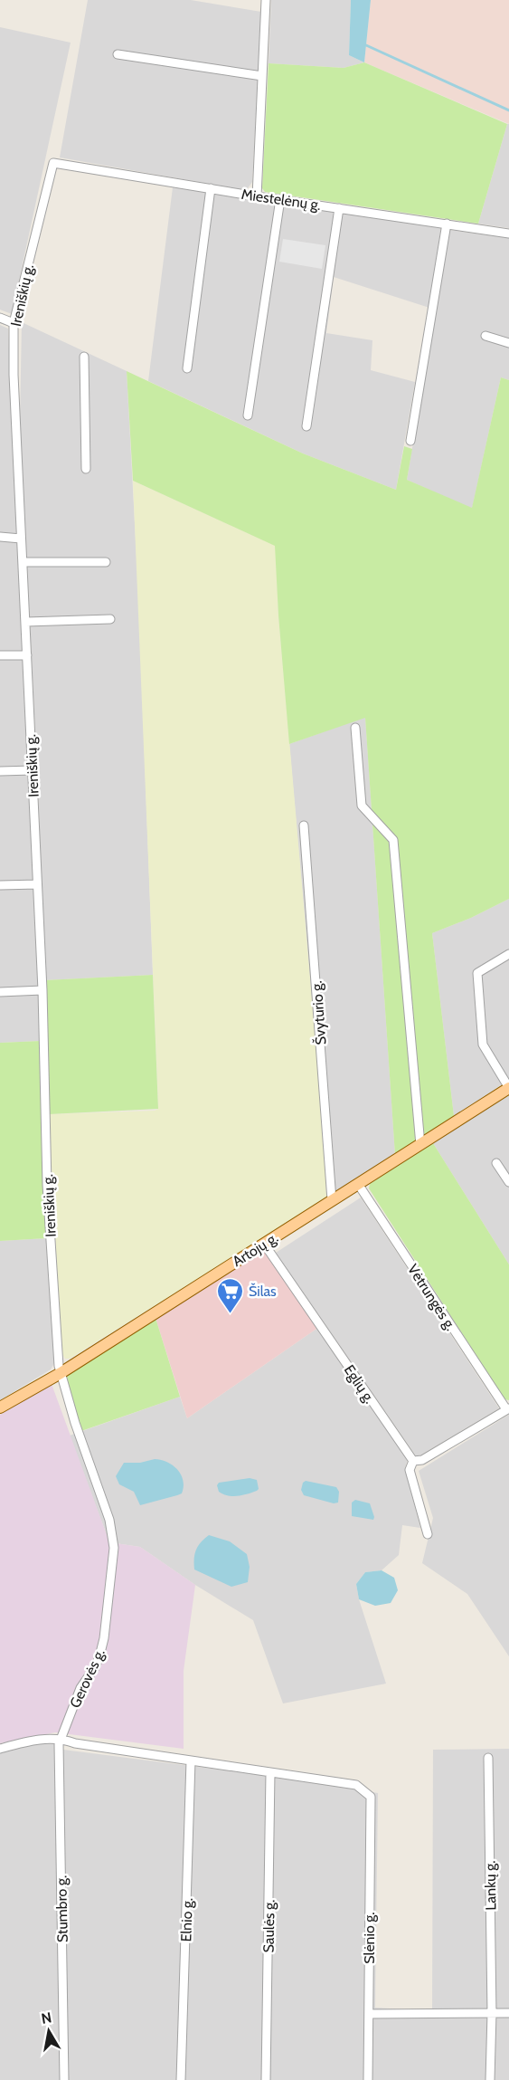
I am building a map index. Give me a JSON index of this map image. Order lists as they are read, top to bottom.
{
  "streets": {
    "main road": ["Artojų g."],
    "street": [
      "Miestelėnų g.",
      "Ireniškių g.",
      "Švyturio g.",
      "Vėtrungės g.",
      "Eglių g.",
      "Gerovės g.",
      "Lankų g.",
      "Stumbro g.",
      "Elnio g.",
      "Saulės g.",
      "Slėnio g."
    ]
  },
  "crossings": [
    ["Miestelėnų g.", "Ireniškių g."],
    ["Ireniškių g.", "Artojų g."],
    ["Ireniškių g.", "Gerovės g."],
    ["Švyturio g.", "Artojų g."],
    ["Artojų g.", "Vėtrungės g."],
    ["Artojų g.", "Eglių g."],
    ["Artojų g.", "Gerovės g."],
    ["Gerovės g.", "Stumbro g."],
    ["Saulės g.", "Slėnio g."]
  ],
  "places": {
    "supermarket": ["Šilas"]
  },
  "north": "top"
}
